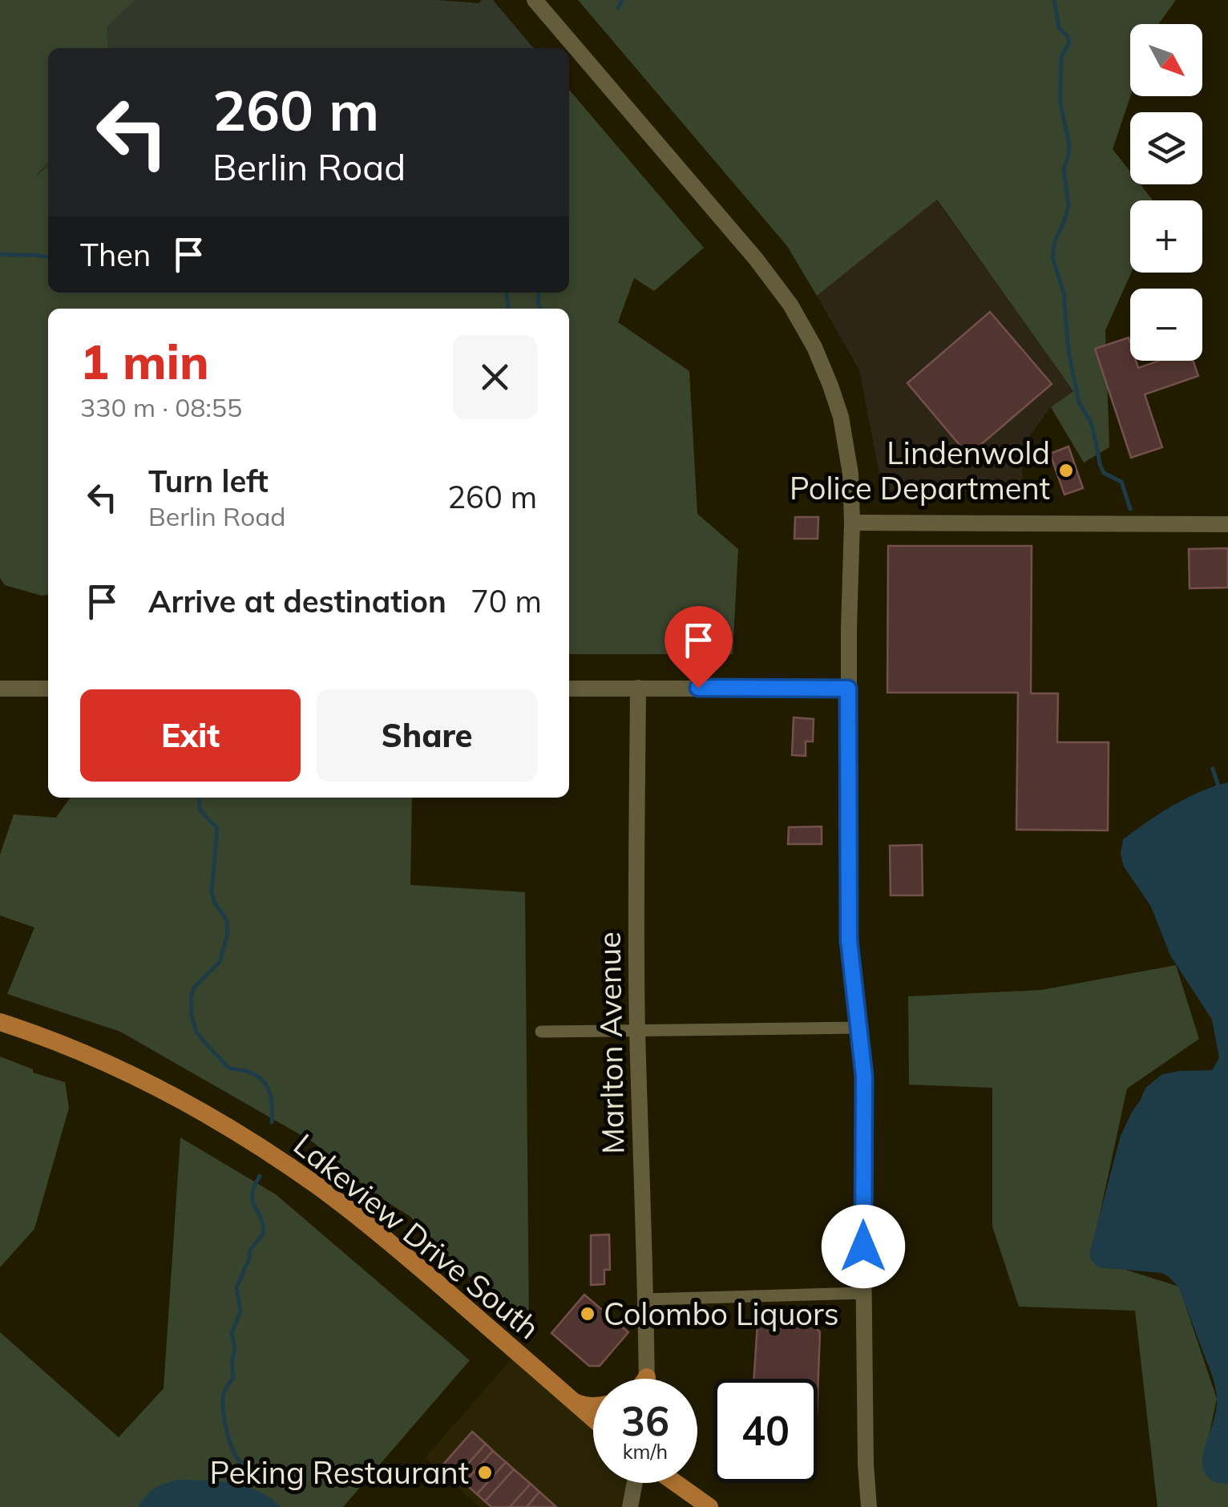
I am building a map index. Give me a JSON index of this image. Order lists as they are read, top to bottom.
{
  "streets": {
    "main road": ["Lakeview Drive South"],
    "street": ["Marlton Avenue"]
  },
  "places": ["Lindenwold Police Department", "Colombo Liquors", "Peking Restaurant"],
  "north": "bottom right",
  "page": {
    "map_buttons": ["+", "−"],
    "turn": ["260 m", "Berlin Road"],
    "then": "Then",
    "heading": ["1 min", "330 m · 08:55"],
    "list": [
      {
        "name": "Turn left",
        "note": "Berlin Road",
        "value": "260 m"
      },
      {
        "name": "Arrive at destination",
        "value": "70 m"
      }
    ],
    "buttons": ["Exit", "Share"],
    "speed": "36 km/h",
    "limit": "40"
  }
}
